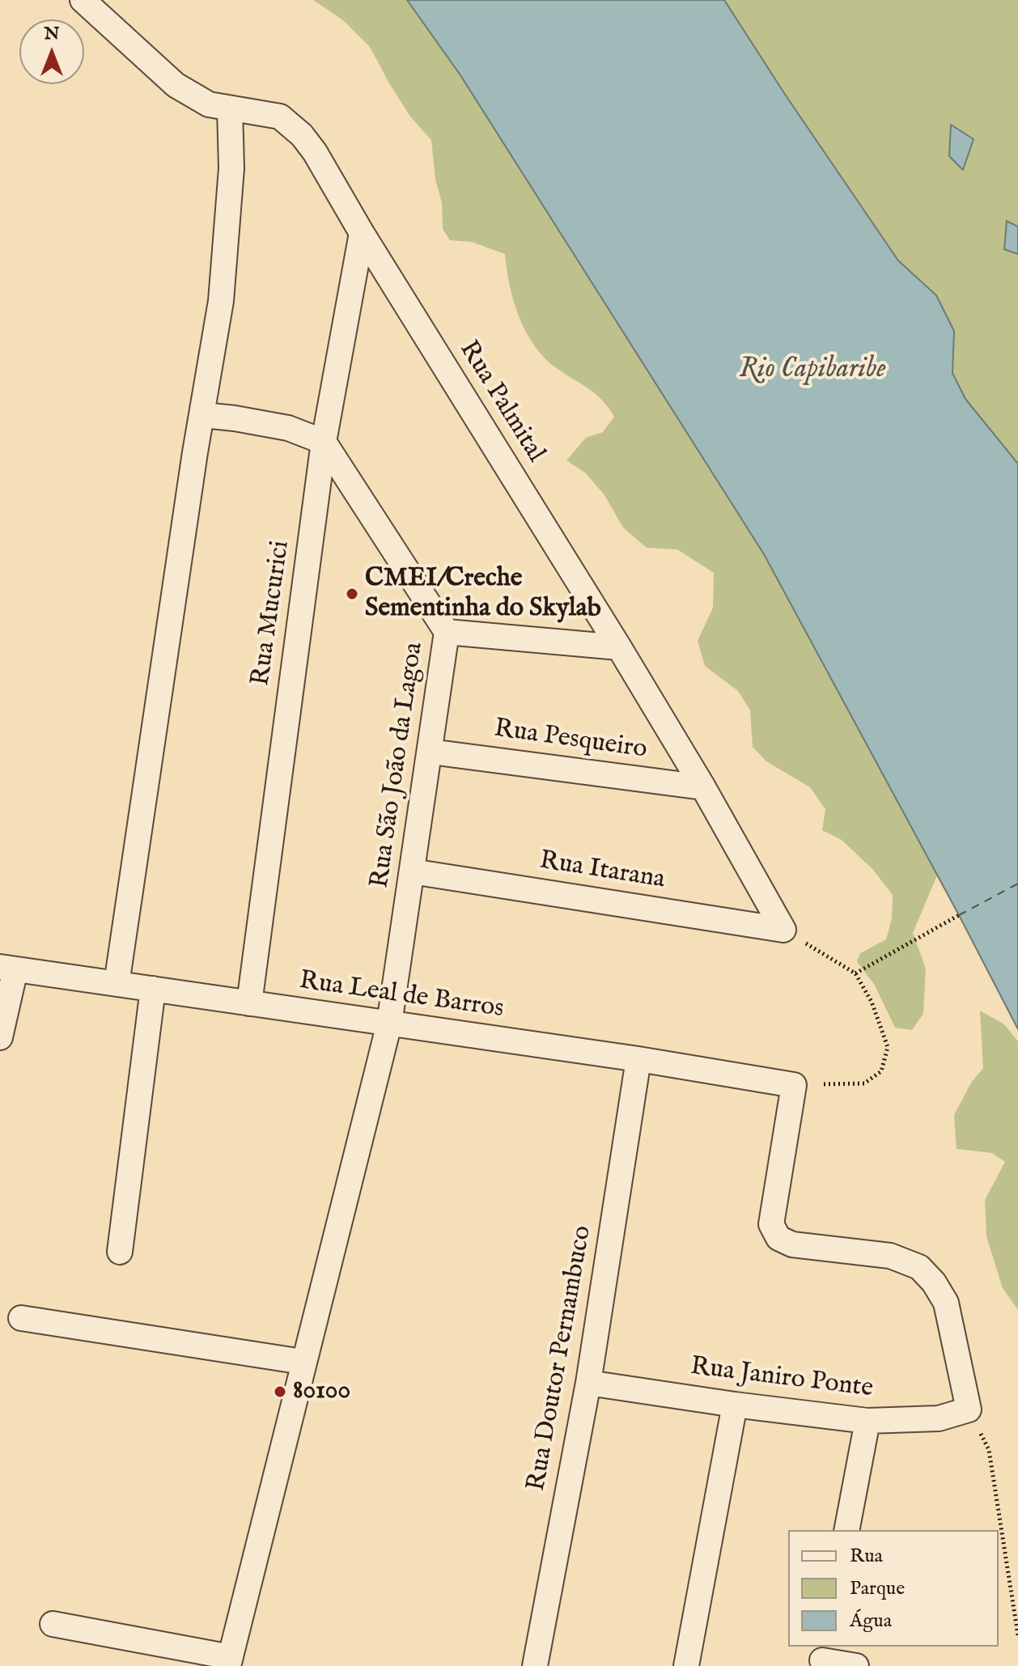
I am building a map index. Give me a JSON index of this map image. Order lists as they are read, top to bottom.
{
  "streets": {
    "street": [
      "Rua Palmital",
      "Rua Mucurici",
      "Rua Pesqueiro",
      "Rua São João da Lagoa",
      "Rua Itarana",
      "Rua Leal de Barros",
      "Rua Doutor Pernambuco",
      "Rua Janiro Ponte"
    ]
  },
  "crossings": [
    ["Rua Palmital", "Rua Mucurici"],
    ["Rua Palmital", "Rua Pesqueiro"],
    ["Rua Palmital", "Rua Itarana"],
    ["Rua Mucurici", "Rua São João da Lagoa"],
    ["Rua Mucurici", "Rua Leal de Barros"],
    ["Rua Pesqueiro", "Rua São João da Lagoa"],
    ["Rua São João da Lagoa", "Rua Itarana"],
    ["Rua São João da Lagoa", "Rua Leal de Barros"],
    ["Rua Leal de Barros", "Rua Doutor Pernambuco"],
    ["Rua Doutor Pernambuco", "Rua Janiro Ponte"]
  ],
  "water": ["Rio Capibaribe"],
  "places": ["CMEI/Creche Sementinha do Skylab", "80100"],
  "legend": ["Rua", "Parque", "Água"],
  "north": "top"
}
